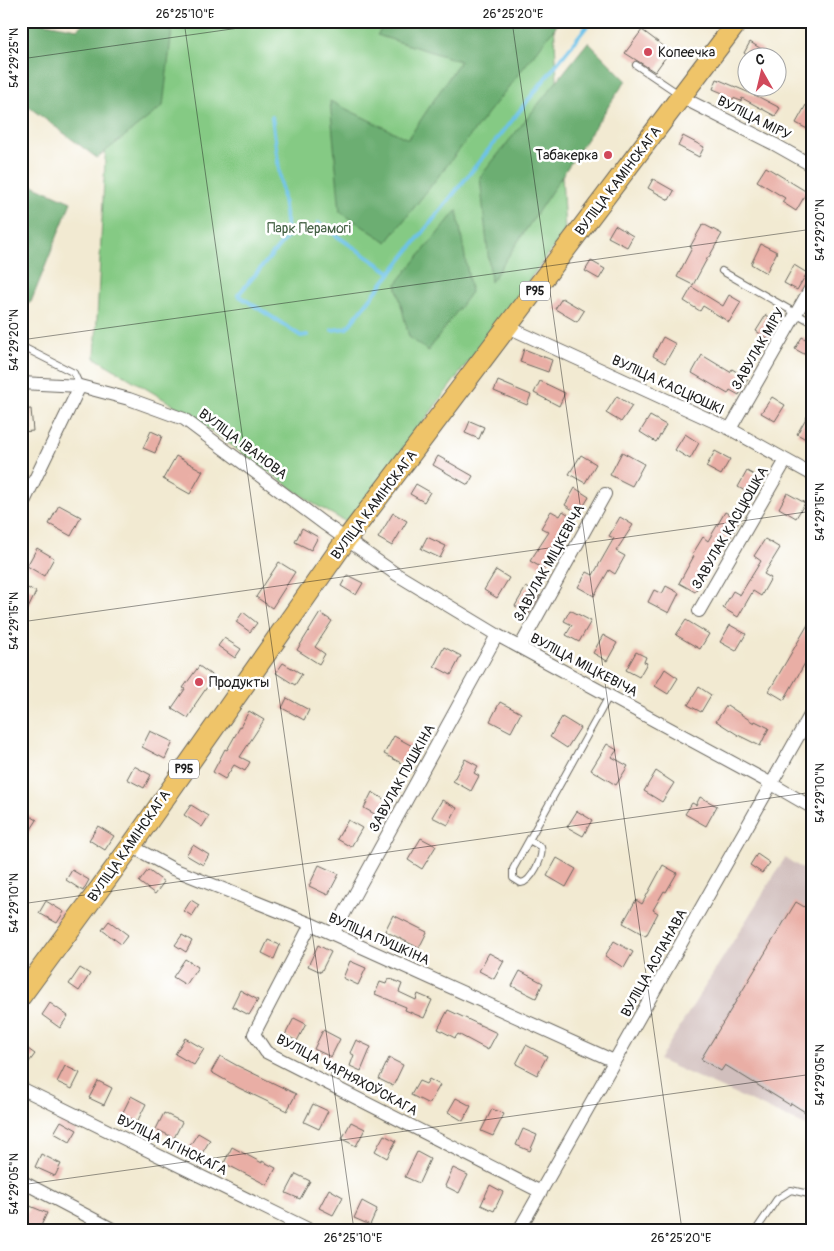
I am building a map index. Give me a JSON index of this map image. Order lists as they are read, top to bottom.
{
  "streets": {
    "main road": ["ВУЛІЦА КАМІНСКАГА", "Р95"],
    "street": [
      "ВУЛІЦА МІРУ",
      "ЗАВУЛАК МІРУ",
      "ВУЛІЦА КАСЦЮШКІ",
      "ВУЛІЦА ІВАНОВА",
      "ЗАВУЛАК КАСЦЮШКА",
      "ЗАВУЛАК МІЦКЕВІЧА",
      "ВУЛІЦА МІЦКЕВІЧА",
      "ЗАВУЛАК ПУШКІНА",
      "ВУЛІЦА ПУШКІНА",
      "ВУЛІЦА АСЛАНАВА",
      "ВУЛІЦА ЧАРНЯХОЎСКАГА",
      "ВУЛІЦА АГІНСКАГА"
    ]
  },
  "crossings": [
    ["ВУЛІЦА МІРУ", "ВУЛІЦА КАМІНСКАГА"],
    ["ВУЛІЦА КАМІНСКАГА", "ВУЛІЦА КАСЦЮШКІ"],
    ["ВУЛІЦА КАМІНСКАГА", "ВУЛІЦА ІВАНОВА"],
    ["ВУЛІЦА КАМІНСКАГА", "ВУЛІЦА МІЦКЕВІЧА"],
    ["ВУЛІЦА КАМІНСКАГА", "ВУЛІЦА ПУШКІНА"],
    ["ЗАВУЛАК МІРУ", "ВУЛІЦА КАСЦЮШКІ"],
    ["ВУЛІЦА КАСЦЮШКІ", "ЗАВУЛАК КАСЦЮШКА"],
    ["ВУЛІЦА ІВАНОВА", "ВУЛІЦА МІЦКЕВІЧА"],
    ["ЗАВУЛАК МІЦКЕВІЧА", "ВУЛІЦА МІЦКЕВІЧА"],
    ["ВУЛІЦА МІЦКЕВІЧА", "ЗАВУЛАК ПУШКІНА"],
    ["ВУЛІЦА МІЦКЕВІЧА", "ВУЛІЦА АСЛАНАВА"],
    ["ЗАВУЛАК ПУШКІНА", "ВУЛІЦА ПУШКІНА"],
    ["ВУЛІЦА ПУШКІНА", "ВУЛІЦА АСЛАНАВА"],
    ["ВУЛІЦА ПУШКІНА", "ВУЛІЦА ЧАРНЯХОЎСКАГА"],
    ["ВУЛІЦА АСЛАНАВА", "ВУЛІЦА ЧАРНЯХОЎСКАГА"]
  ],
  "parks": ["Парк Перамогі"],
  "places": ["Копеечка", "Табакерка", "Продукты"],
  "north": "top",
  "coordinates": [
    "26°25'10\"E",
    "26°25'20\"E",
    "54°29'25\"N",
    "54°29'20\"N",
    "54°29'15\"N",
    "54°29'10\"N",
    "54°29'05\"N"
  ]
}
